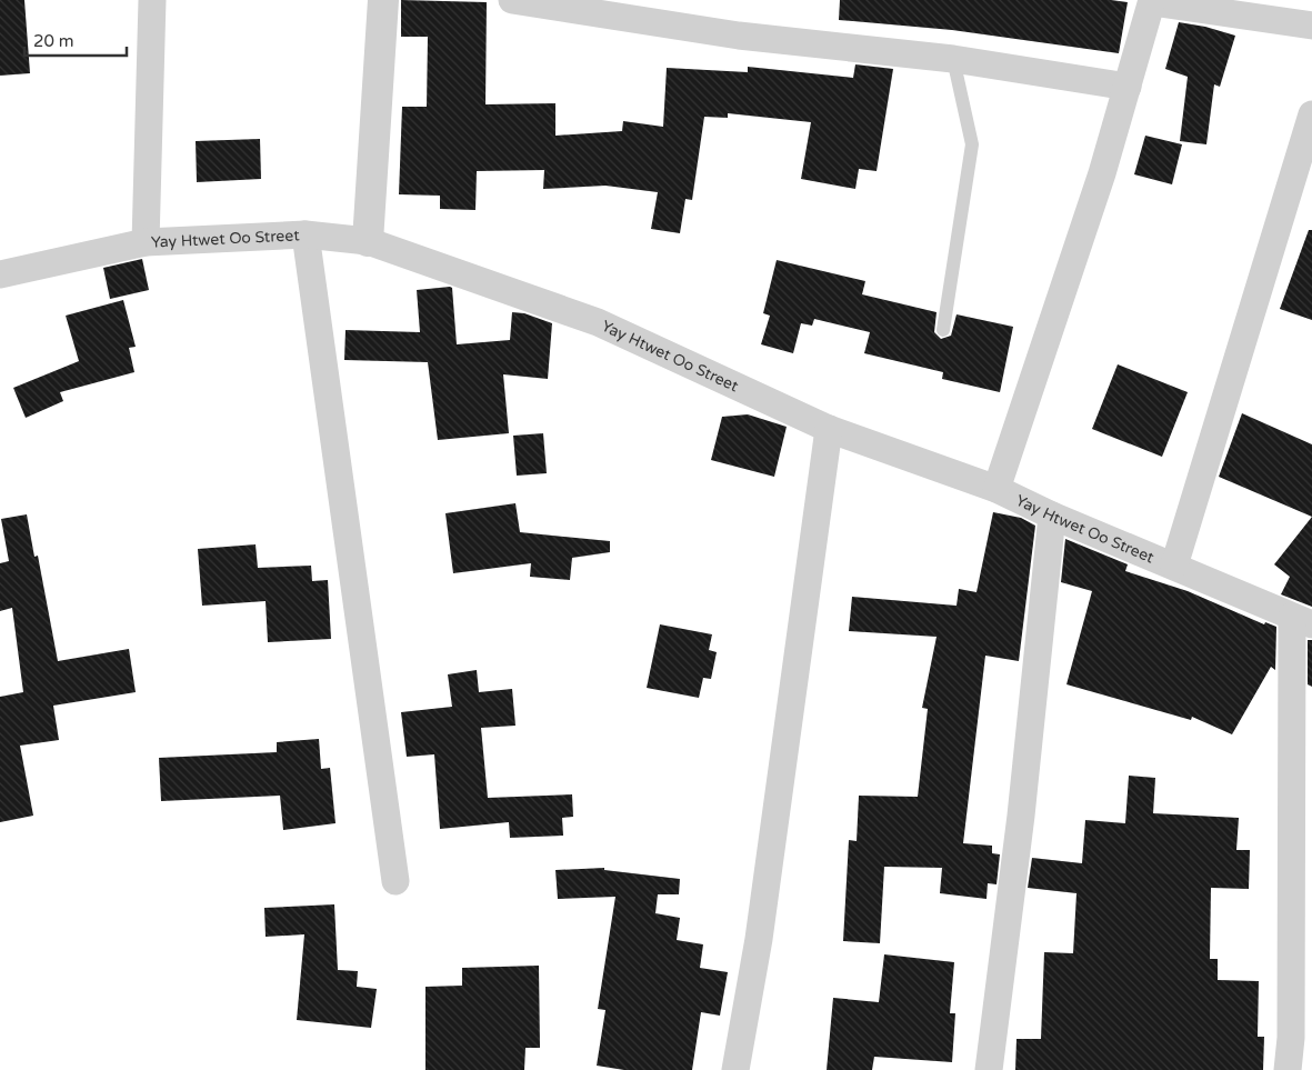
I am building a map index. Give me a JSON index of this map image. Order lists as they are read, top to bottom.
{
  "streets": {
    "street": ["Yay Htwet Oo Street"]
  },
  "scale_bar": "20 m"
}
